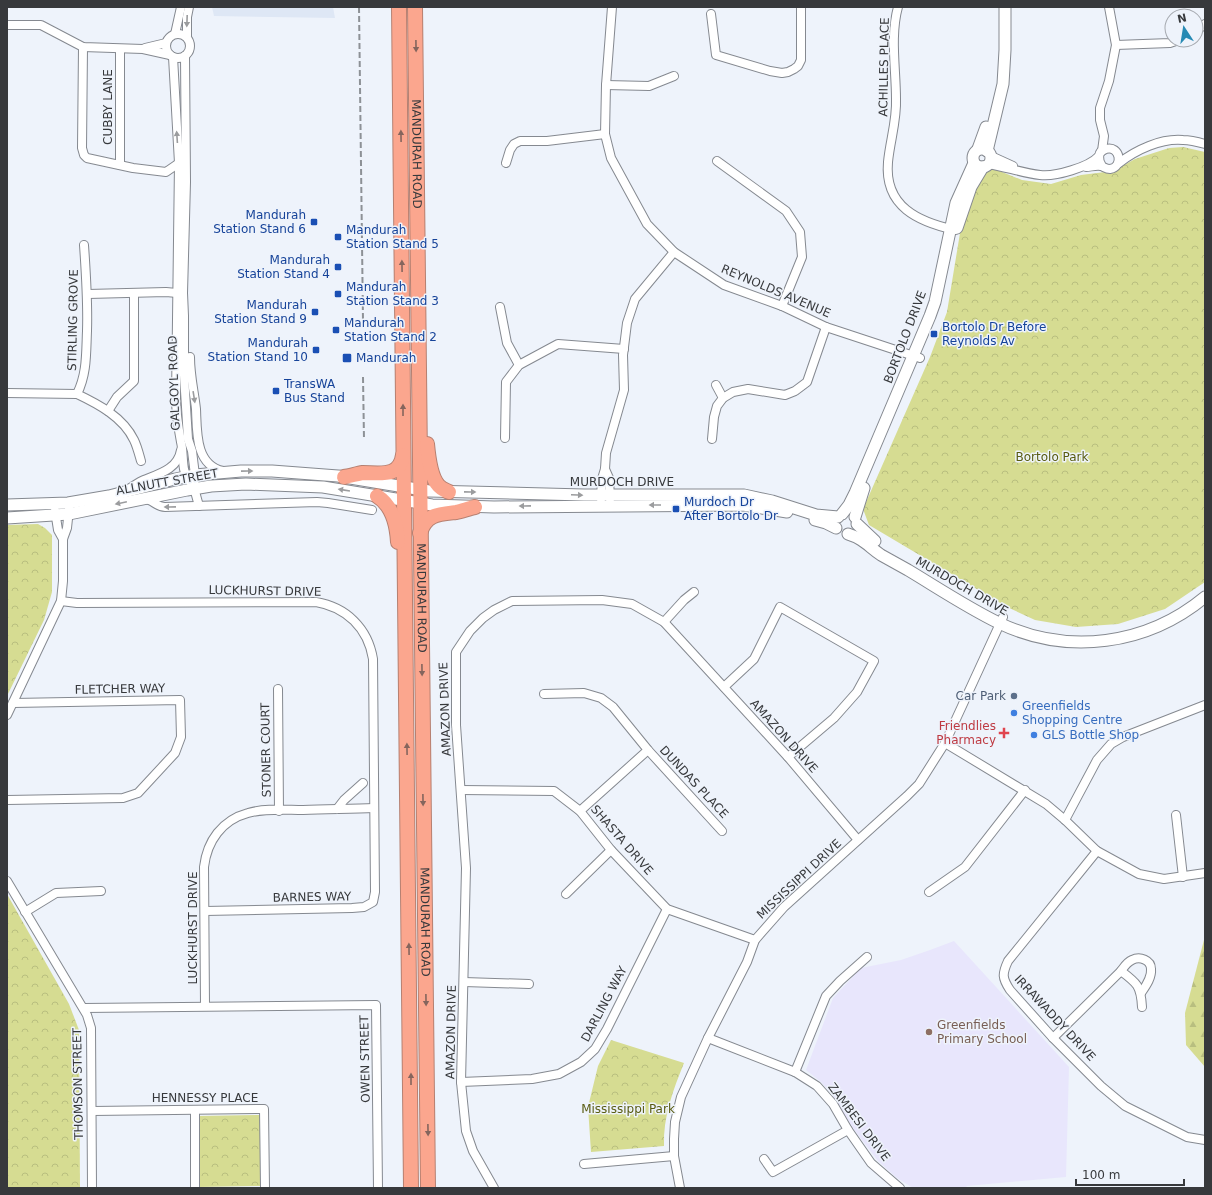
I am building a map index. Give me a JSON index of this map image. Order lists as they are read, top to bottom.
{
  "streets": {
    "highway": ["MANDURAH ROAD"],
    "main road": ["BORTOLO DRIVE", "ALLNUTT STREET", "MURDOCH DRIVE"],
    "street": [
      "ACHILLES PLACE",
      "CUBBY LANE",
      "REYNOLDS AVENUE",
      "STIRLING GROVE",
      "GALGOYL ROAD",
      "LUCKHURST DRIVE",
      "FLETCHER WAY",
      "AMAZON DRIVE",
      "STONER COURT",
      "DUNDAS PLACE",
      "SHASTA DRIVE",
      "MISSISSIPPI DRIVE",
      "BARNES WAY",
      "DARLING WAY",
      "IRRAWADDY DRIVE",
      "OWEN STREET",
      "THOMSON STREET",
      "HENNESSY PLACE",
      "ZAMBESI DRIVE"
    ]
  },
  "crossings": [
    ["ACHILLES PLACE", "BORTOLO DRIVE"],
    ["MANDURAH ROAD", "ALLNUTT STREET"],
    ["MANDURAH ROAD", "MURDOCH DRIVE"],
    ["REYNOLDS AVENUE", "BORTOLO DRIVE"],
    ["BORTOLO DRIVE", "MURDOCH DRIVE"],
    ["GALGOYL ROAD", "ALLNUTT STREET"],
    ["ALLNUTT STREET", "MURDOCH DRIVE"],
    ["MURDOCH DRIVE", "MISSISSIPPI DRIVE"],
    ["LUCKHURST DRIVE", "STONER COURT"],
    ["LUCKHURST DRIVE", "BARNES WAY"],
    ["LUCKHURST DRIVE", "OWEN STREET"],
    ["AMAZON DRIVE", "SHASTA DRIVE"],
    ["AMAZON DRIVE", "MISSISSIPPI DRIVE"],
    ["AMAZON DRIVE", "DARLING WAY"],
    ["DUNDAS PLACE", "SHASTA DRIVE"],
    ["SHASTA DRIVE", "MISSISSIPPI DRIVE"],
    ["SHASTA DRIVE", "DARLING WAY"],
    ["MISSISSIPPI DRIVE", "ZAMBESI DRIVE"],
    ["THOMSON STREET", "HENNESSY PLACE"]
  ],
  "parks": ["Bortolo Park", "Mississippi Park"],
  "places": {
    "transit": [
      "Mandurah Station Stand 6",
      "Mandurah Station Stand 5",
      "Mandurah Station Stand 4",
      "Mandurah Station Stand 3",
      "Mandurah Station Stand 9",
      "Mandurah Station Stand 2",
      "Bortolo Dr Before Reynolds Av",
      "Mandurah Station Stand 10",
      "Mandurah",
      "TransWA Bus Stand",
      "Murdoch Dr After Bortolo Dr"
    ],
    "other": [
      "Car Park",
      "Greenfields Shopping Centre",
      "GLS Bottle Shop",
      "Greenfields Primary School"
    ],
    "health": ["Friendlies Pharmacy"]
  },
  "scale_bar": "100 m",
  "north": "top"
}
